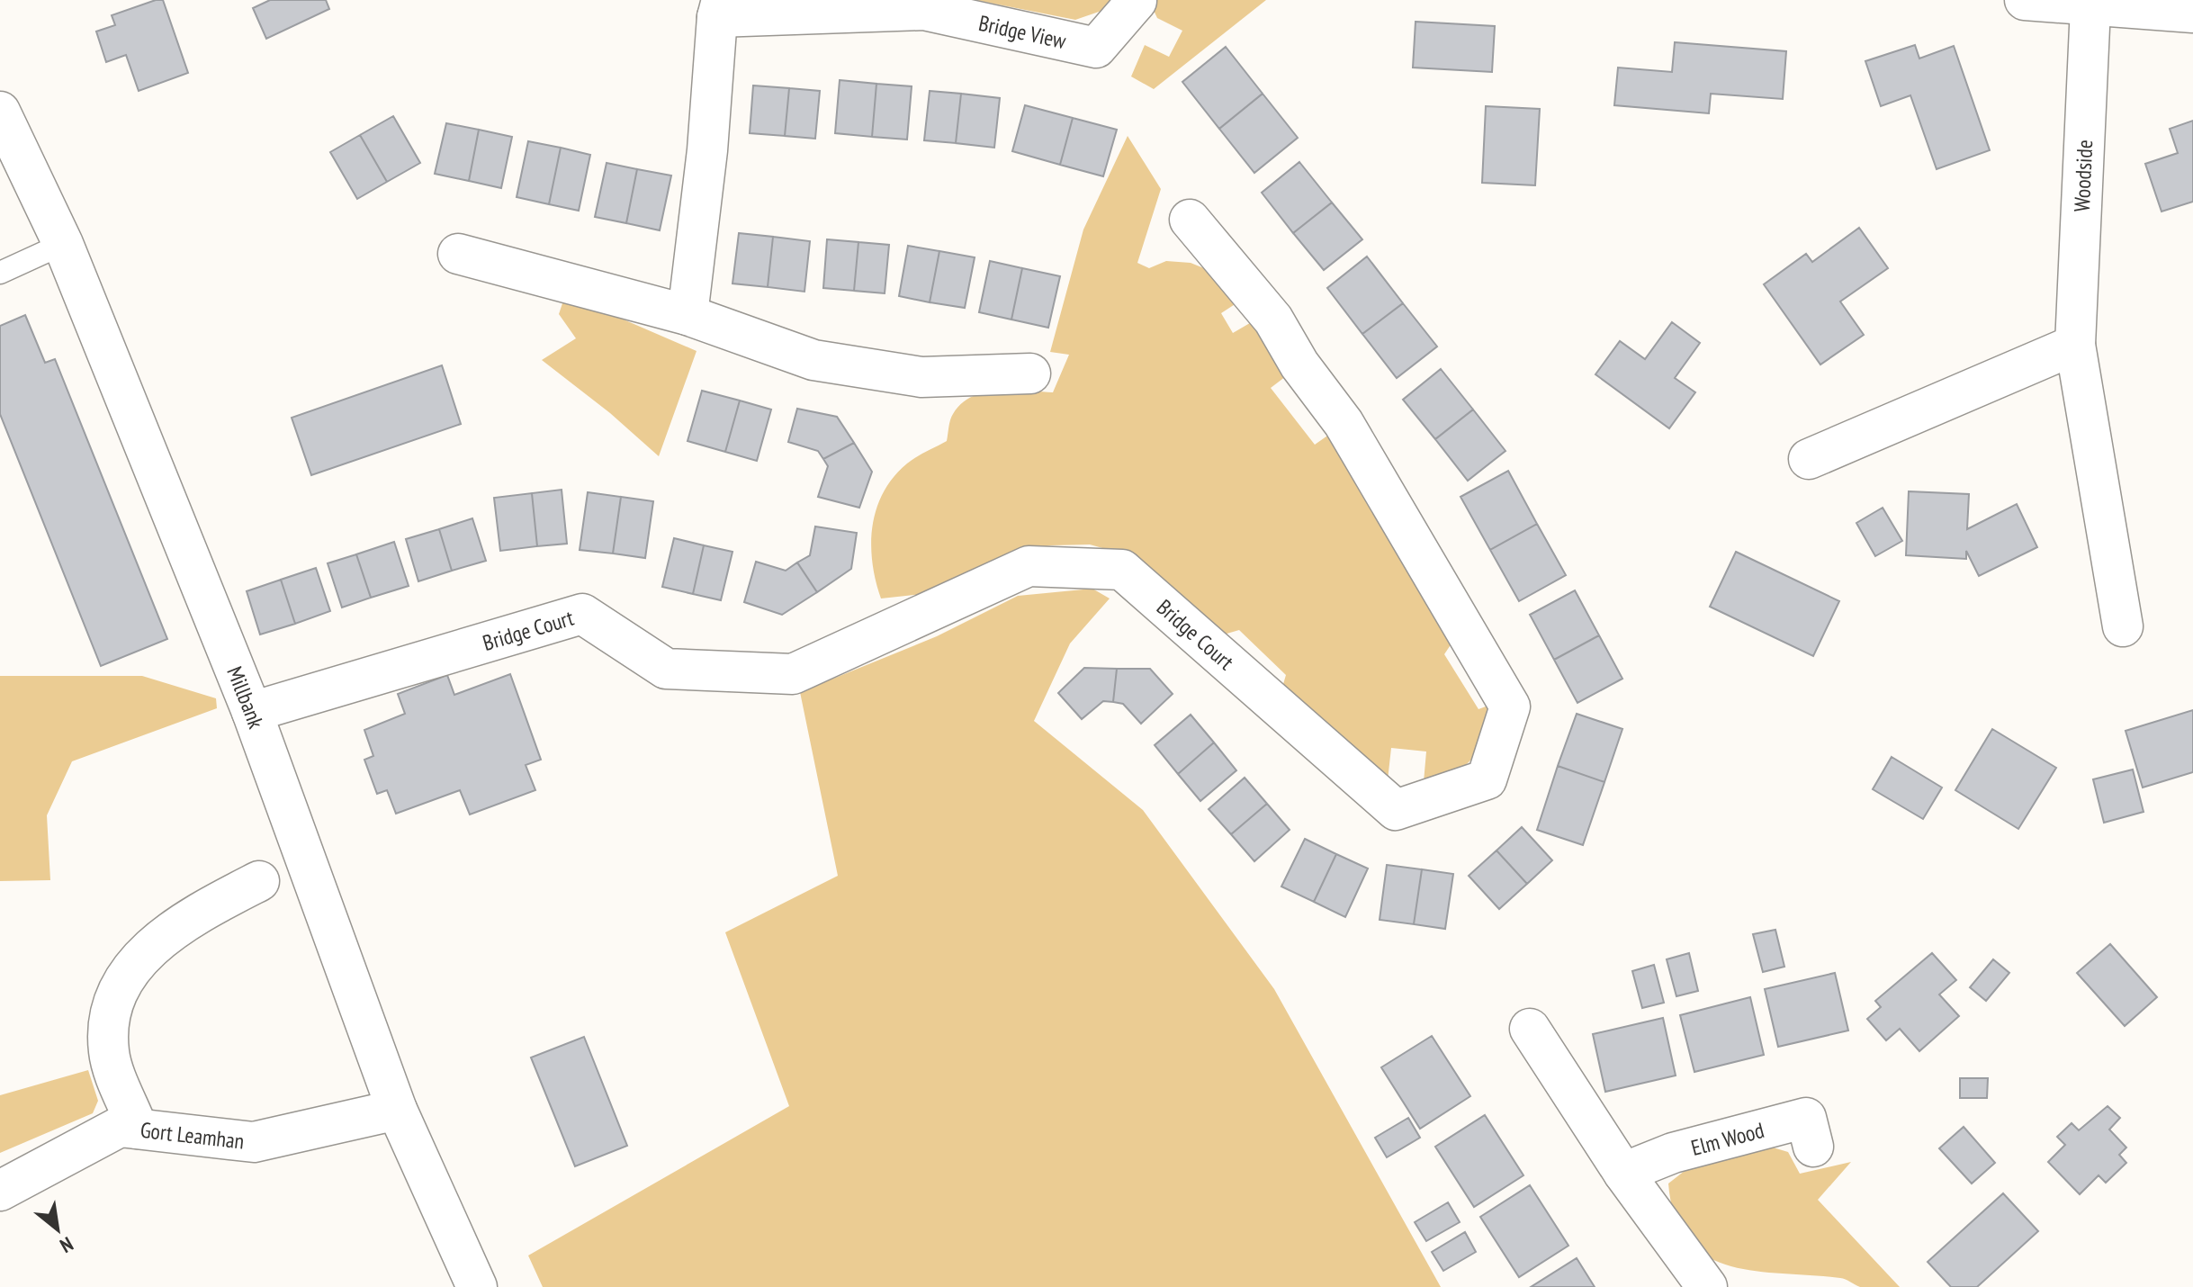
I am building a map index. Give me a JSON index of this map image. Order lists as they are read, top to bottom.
{
  "streets": {
    "street": [
      "Bridge View",
      "Woodside",
      "Bridge Court",
      "Millbank",
      "Gort Leamhan",
      "Elm Wood"
    ]
  },
  "crossings": [
    ["Bridge Court", "Millbank"],
    ["Millbank", "Gort Leamhan"]
  ],
  "north": "bottom right"
}
